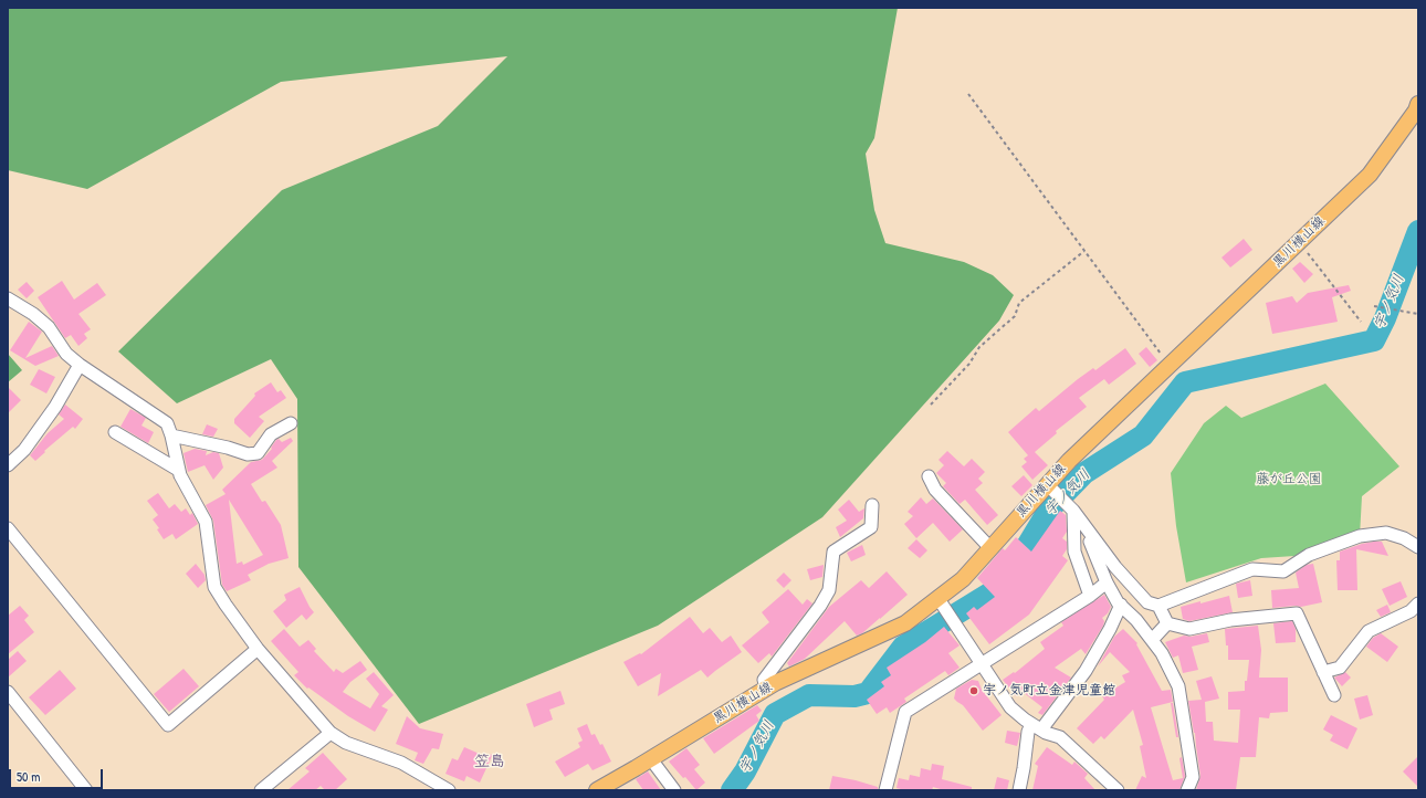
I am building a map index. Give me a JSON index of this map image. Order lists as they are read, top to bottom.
{
  "streets": {
    "main road": ["黒川横山線"]
  },
  "districts": ["笠島"],
  "water": ["宇ノ気川"],
  "parks": ["藤が丘公園"],
  "places": ["宇ノ気町立金津児童館"],
  "scale_bar": "50 m"
}
